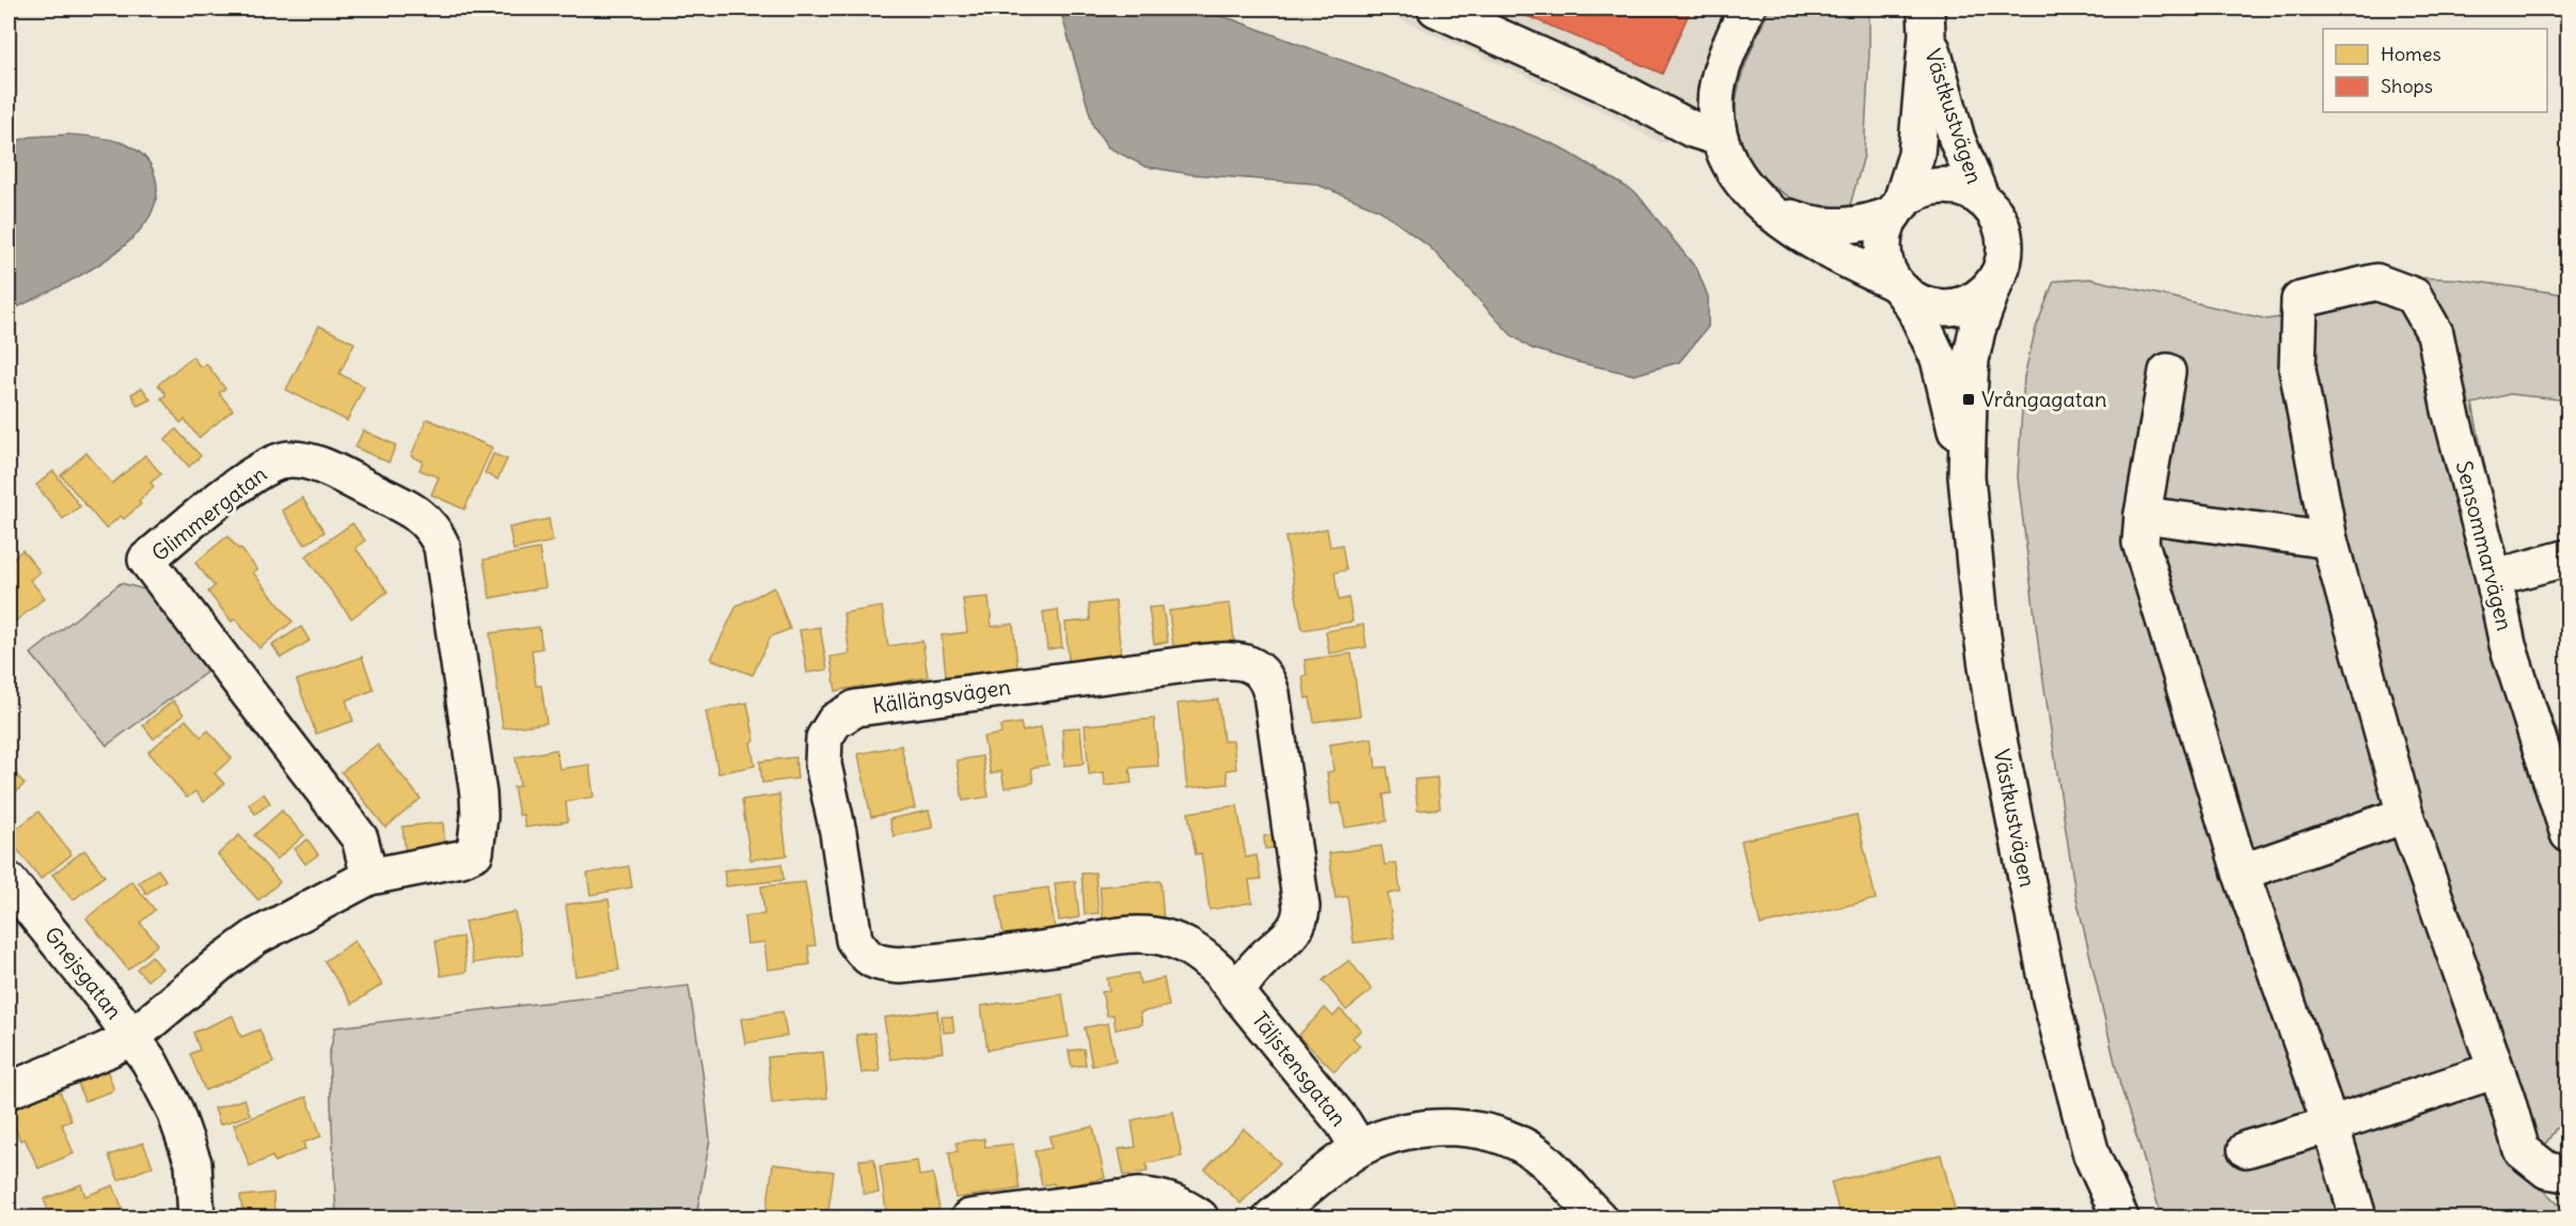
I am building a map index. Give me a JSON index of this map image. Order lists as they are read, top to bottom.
{
  "streets": {
    "street": [
      "Västkustvägen",
      "Glimmergatan",
      "Sensommarvägen",
      "Källängsvägen",
      "Gnejsgatan",
      "Täljstensgatan"
    ]
  },
  "crossings": [
    ["Glimmergatan", "Gnejsgatan"],
    ["Källängsvägen", "Täljstensgatan"]
  ],
  "places": {
    "transit": ["Vrångagatan"]
  },
  "legend": ["Homes", "Shops"]
}
